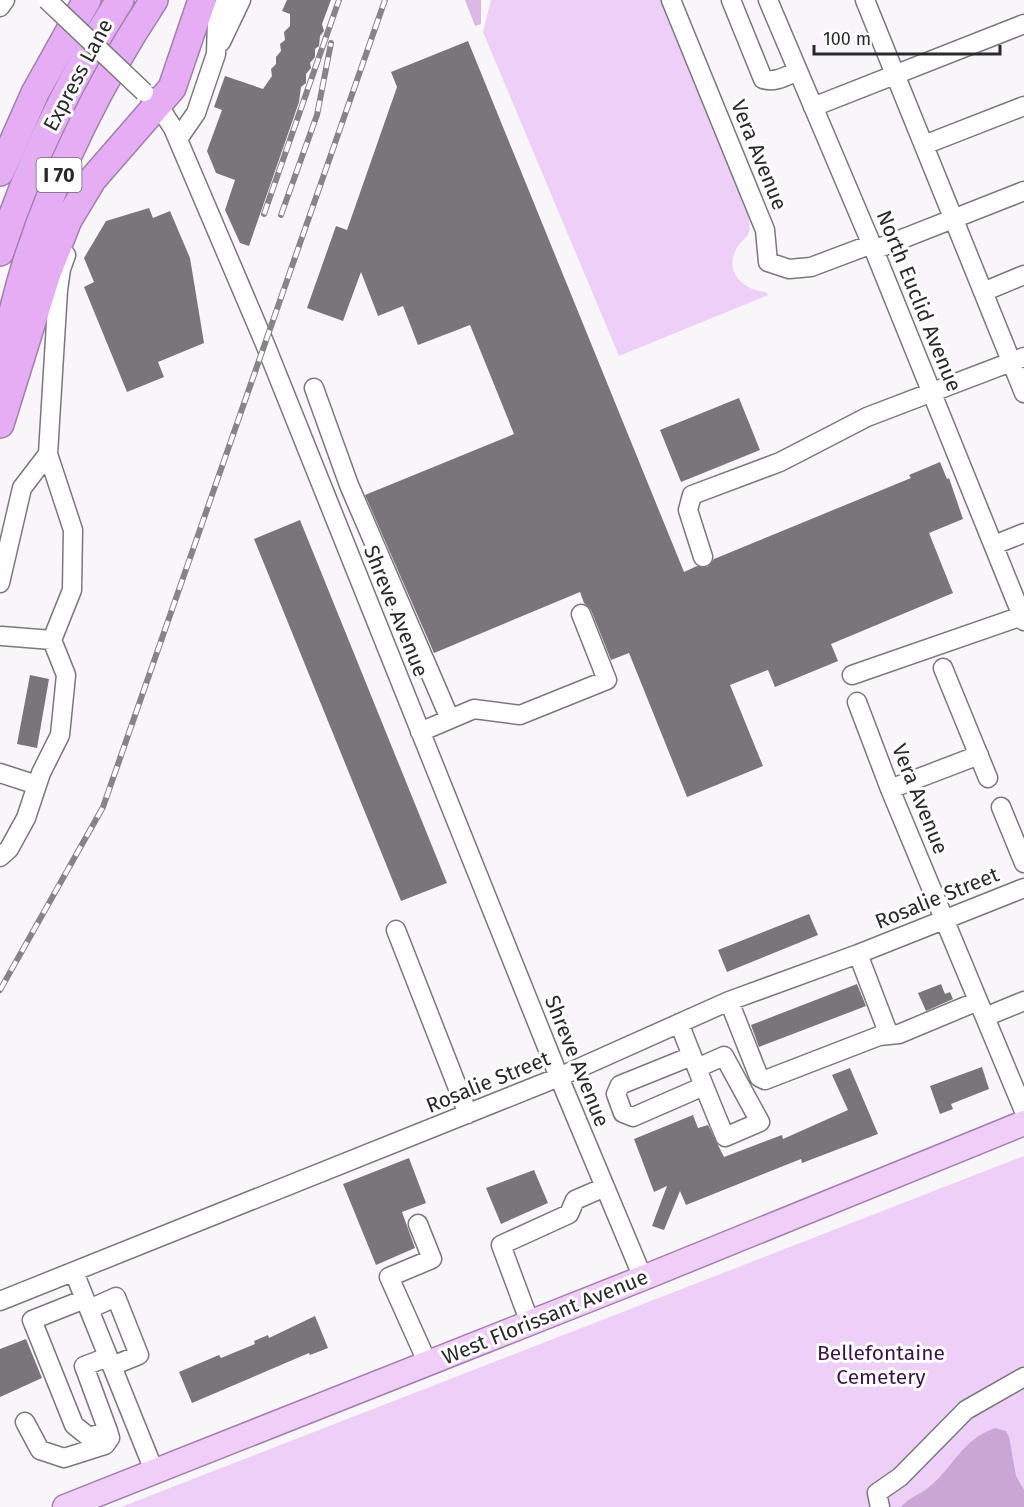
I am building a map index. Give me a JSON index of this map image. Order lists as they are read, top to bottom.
{
  "streets": {
    "highway": ["Express Lane", "I 70"],
    "main road": ["West Florissant Avenue"],
    "street": [
      "Vera Avenue",
      "North Euclid Avenue",
      "Shreve Avenue",
      "Rosalie Street"
    ]
  },
  "crossings": [
    ["Vera Avenue", "North Euclid Avenue"],
    ["Vera Avenue", "Rosalie Street"],
    ["Shreve Avenue", "Rosalie Street"],
    ["Shreve Avenue", "West Florissant Avenue"]
  ],
  "parks": ["Bellefontaine Cemetery"],
  "scale_bar": "100 m"
}
